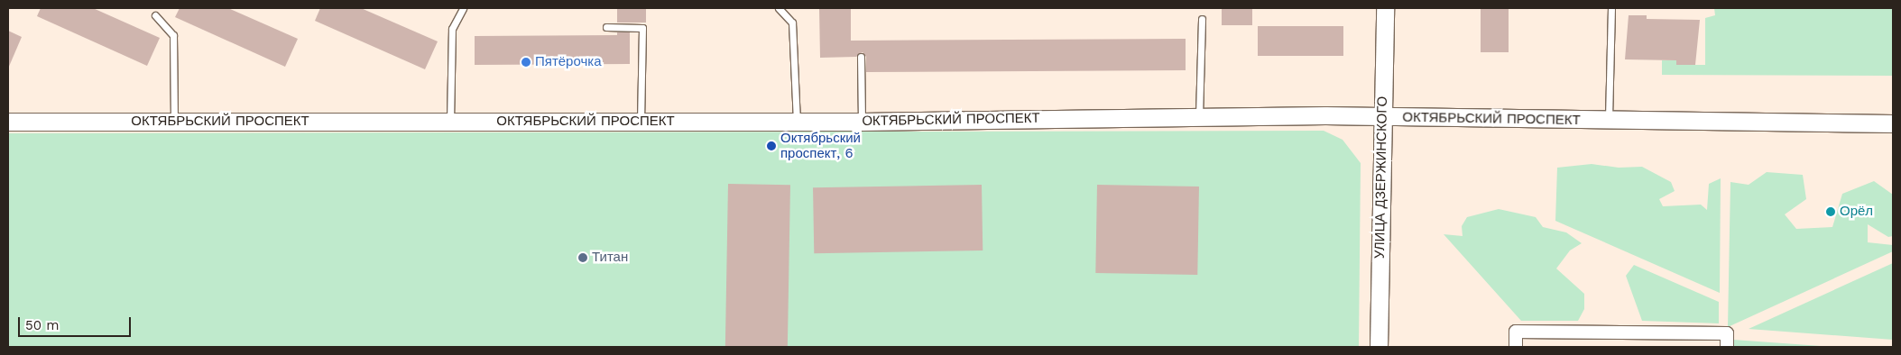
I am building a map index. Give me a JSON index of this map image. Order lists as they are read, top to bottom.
{
  "streets": {
    "street": ["ОКТЯБРЬСКИЙ ПРОСПЕКТ", "УЛИЦА ДЗЕРЖИНСКОГО"]
  },
  "crossings": [
    ["ОКТЯБРЬСКИЙ ПРОСПЕКТ", "УЛИЦА ДЗЕРЖИНСКОГО"]
  ],
  "places": [
    "Пятёрочка",
    "Октябрьский проспект, 6",
    "Орёл",
    "Титан"
  ],
  "scale_bar": "50 m"
}
